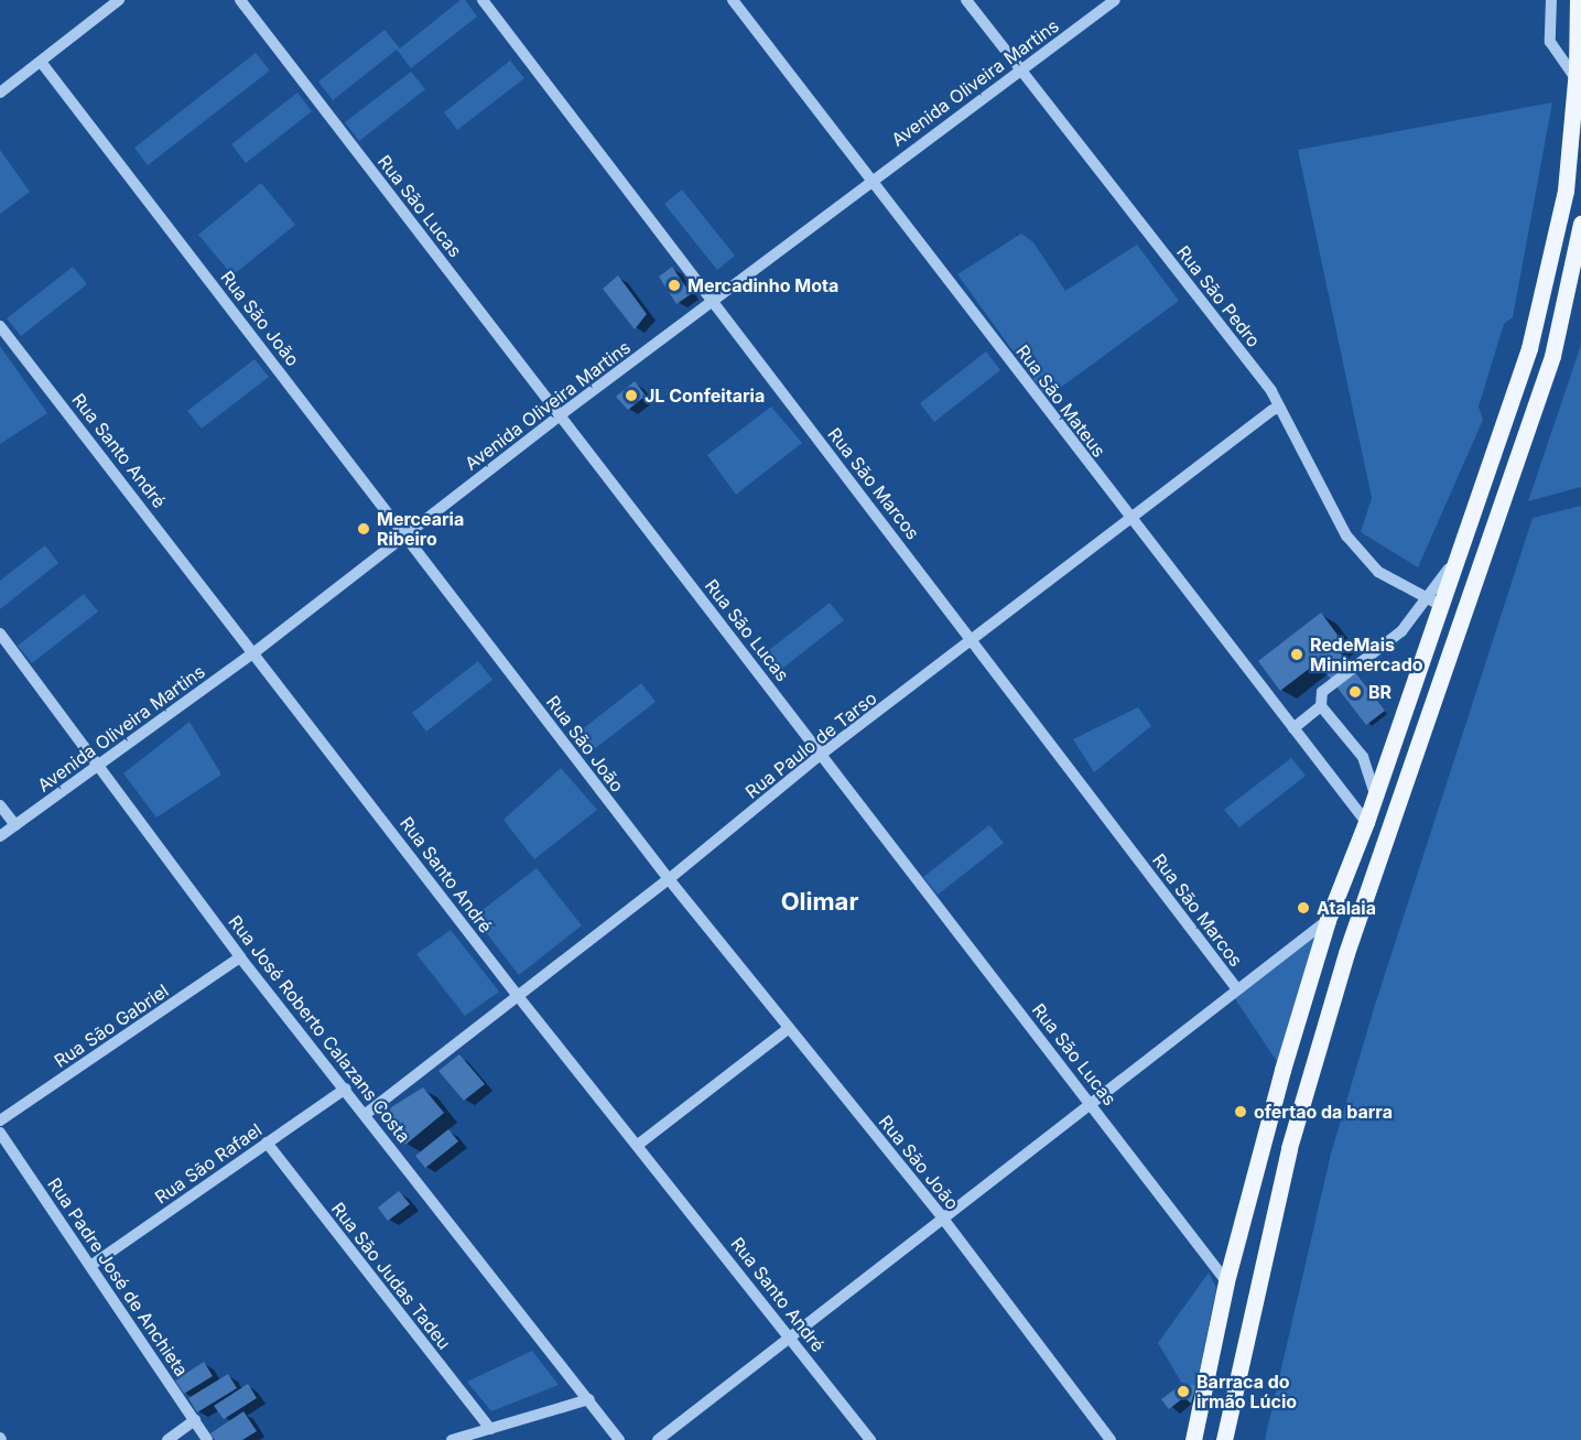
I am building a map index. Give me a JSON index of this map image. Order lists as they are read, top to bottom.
{
  "streets": {
    "street": [
      "Avenida Oliveira Martins",
      "Rua São Lucas",
      "Rua São Pedro",
      "Rua São João",
      "Rua São Mateus",
      "Rua Santo André",
      "Rua São Marcos",
      "Rua Paulo de Tarso",
      "Rua São Gabriel",
      "Rua José Roberto Calazans Costa",
      "Rua São Rafael",
      "Rua São Judas Tadeu",
      "Rua Padre José de Anchieta"
    ]
  },
  "crossings": [
    ["Avenida Oliveira Martins", "Rua São Lucas"],
    ["Avenida Oliveira Martins", "Rua São Pedro"],
    ["Avenida Oliveira Martins", "Rua São João"],
    ["Avenida Oliveira Martins", "Rua São Mateus"],
    ["Avenida Oliveira Martins", "Rua Santo André"],
    ["Avenida Oliveira Martins", "Rua São Marcos"],
    ["Avenida Oliveira Martins", "Rua José Roberto Calazans Costa"],
    ["Rua São Lucas", "Rua Paulo de Tarso"],
    ["Rua São Pedro", "Rua Paulo de Tarso"],
    ["Rua São João", "Rua Paulo de Tarso"],
    ["Rua São Mateus", "Rua Paulo de Tarso"],
    ["Rua Santo André", "Rua Paulo de Tarso"],
    ["Rua São Marcos", "Rua Paulo de Tarso"],
    ["Rua Paulo de Tarso", "Rua José Roberto Calazans Costa"],
    ["Rua São Gabriel", "Rua José Roberto Calazans Costa"],
    ["Rua José Roberto Calazans Costa", "Rua São Rafael"],
    ["Rua São Rafael", "Rua São Judas Tadeu"],
    ["Rua São Rafael", "Rua Padre José de Anchieta"]
  ],
  "districts": ["Olimar"],
  "places": [
    "Mercadinho Mota",
    "JL Confeitaria",
    "Mercearia Ribeiro",
    "RedeMais Minimercado",
    "BR",
    "Atalaia",
    "ofertao da barra",
    "Barraca do irmão Lúcio"
  ]
}
